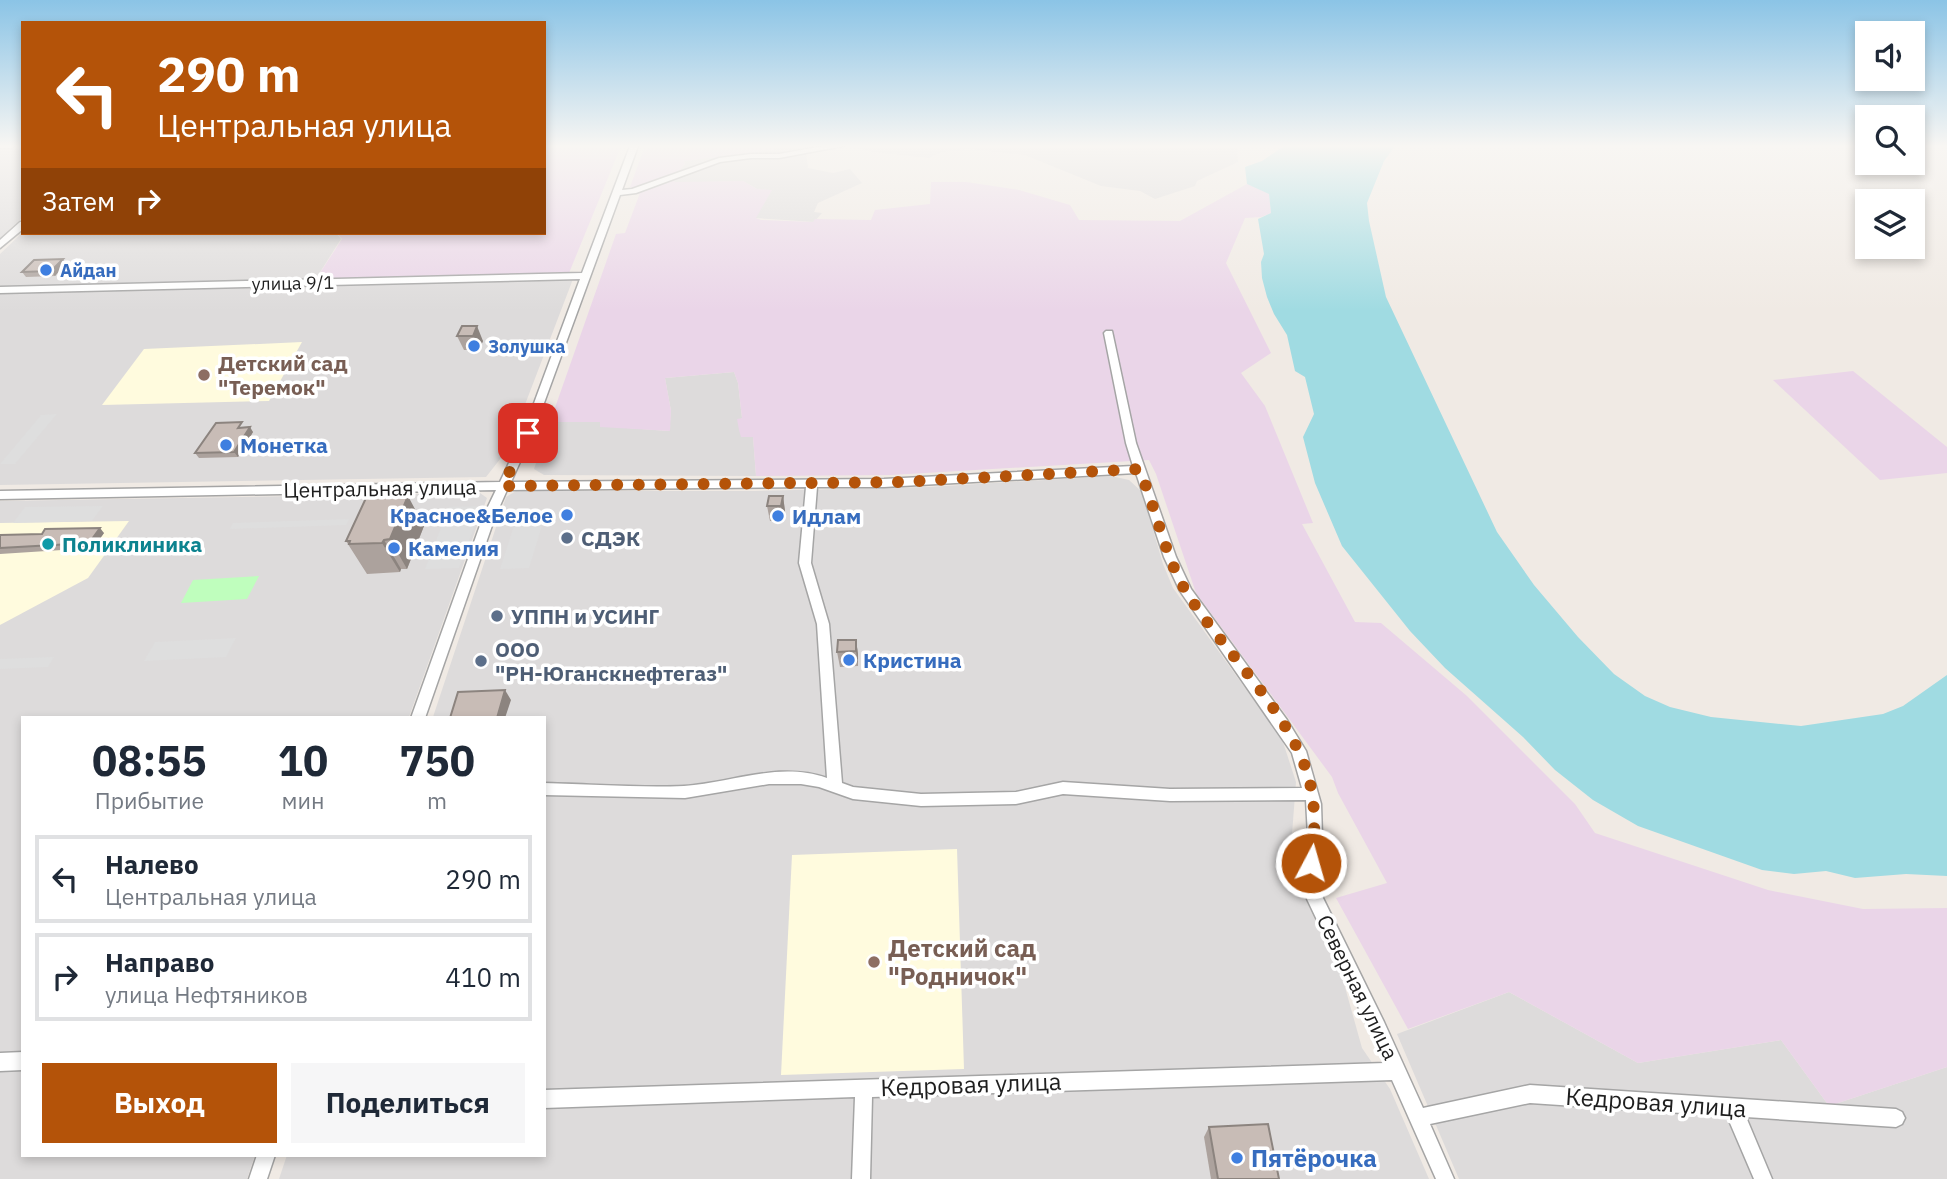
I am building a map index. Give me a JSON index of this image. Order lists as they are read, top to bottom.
{
  "streets": {
    "street": [
      "улица 9/1",
      "Центральная улица",
      "Северная улица",
      "Кедровая улица"
    ]
  },
  "crossings": [
    ["Центральная улица", "Северная улица"],
    ["Северная улица", "Кедровая улица"]
  ],
  "places": [
    "Айдан",
    "Золушка",
    "Детский сад \"Теремок\"",
    "Монетка",
    "Красное&Белое",
    "Идлам",
    "СДЭК",
    "Поликлиника",
    "Камелия",
    "УППН и УСИНГ",
    "Кристина",
    "ООО \"РН-Юганскнефтегаз\"",
    "Детский сад \"Родничок\"",
    "Пятёрочка"
  ],
  "page": {
    "turn": ["290 m", "Центральная улица"],
    "then": "Затем",
    "eta": [
      "08:55",
      "Прибытие",
      "10",
      "мин",
      "750",
      "m"
    ],
    "list": [
      {
        "name": "Налево",
        "note": "Центральная улица",
        "value": "290 m"
      },
      {
        "name": "Направо",
        "note": "улица Нефтяников",
        "value": "410 m"
      }
    ],
    "buttons": ["Выход", "Поделиться"]
  }
}
